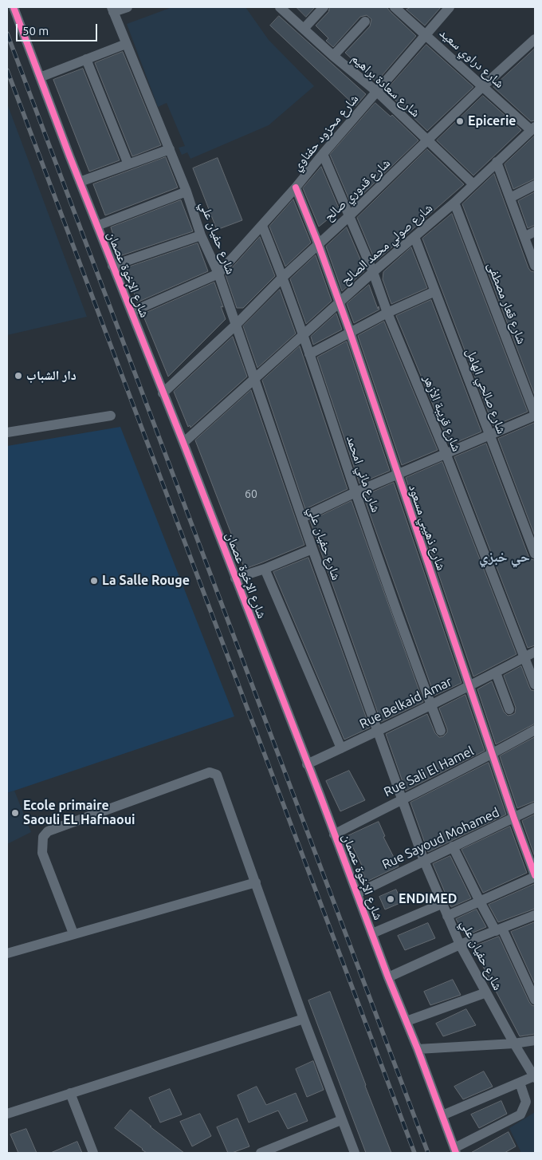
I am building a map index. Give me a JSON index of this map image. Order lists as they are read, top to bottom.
{
  "streets": {
    "street": [
      "شارع دراوي سعيد",
      "شارع سعادة براهيم",
      "شارع محزود حفناوي",
      "شارع قدوري صالح",
      "شارع حفيان علي",
      "شارع صولي محمد الصالح",
      "شارع الإخوة عصمان",
      "شارع قعار مصطفى",
      "شارع صالحي الهامل",
      "شارع قريبة الأزهر",
      "شارع ماني امحمد",
      "شارع ذهيبي مسعود",
      "Rue Belkaid Amar",
      "Rue Sali El Hamel",
      "Rue Sayoud Mohamed"
    ]
  },
  "crossings": [
    ["شارع دراوي سعيد", "شارع محزود حفناوي"],
    ["شارع دراوي سعيد", "شارع قدوري صالح"],
    ["شارع دراوي سعيد", "شارع صولي محمد الصالح"],
    ["شارع سعادة براهيم", "شارع محزود حفناوي"],
    ["شارع سعادة براهيم", "شارع قدوري صالح"],
    ["شارع سعادة براهيم", "شارع صولي محمد الصالح"],
    ["شارع محزود حفناوي", "شارع حفيان علي"],
    ["شارع محزود حفناوي", "شارع قريبة الأزهر"],
    ["شارع محزود حفناوي", "شارع ماني امحمد"],
    ["شارع محزود حفناوي", "شارع ذهيبي مسعود"],
    ["شارع قدوري صالح", "شارع حفيان علي"],
    ["شارع قدوري صالح", "شارع الإخوة عصمان"],
    ["شارع قدوري صالح", "شارع قريبة الأزهر"],
    ["شارع قدوري صالح", "شارع ماني امحمد"],
    ["شارع قدوري صالح", "شارع ذهيبي مسعود"],
    ["شارع حفيان علي", "شارع صولي محمد الصالح"],
    ["شارع حفيان علي", "Rue Belkaid Amar"],
    ["شارع حفيان علي", "Rue Sali El Hamel"],
    ["شارع حفيان علي", "Rue Sayoud Mohamed"],
    ["شارع صولي محمد الصالح", "شارع الإخوة عصمان"],
    ["شارع صولي محمد الصالح", "شارع قعار مصطفى"],
    ["شارع صولي محمد الصالح", "شارع صالحي الهامل"],
    ["شارع صولي محمد الصالح", "شارع قريبة الأزهر"],
    ["شارع صولي محمد الصالح", "شارع ماني امحمد"],
    ["شارع صولي محمد الصالح", "شارع ذهيبي مسعود"],
    ["شارع الإخوة عصمان", "Rue Belkaid Amar"],
    ["شارع الإخوة عصمان", "Rue Sali El Hamel"],
    ["شارع الإخوة عصمان", "Rue Sayoud Mohamed"],
    ["شارع قريبة الأزهر", "Rue Belkaid Amar"],
    ["شارع ماني امحمد", "Rue Belkaid Amar"],
    ["شارع ذهيبي مسعود", "Rue Belkaid Amar"],
    ["شارع ذهيبي مسعود", "Rue Sali El Hamel"],
    ["شارع ذهيبي مسعود", "Rue Sayoud Mohamed"]
  ],
  "districts": ["حي خبزي"],
  "places": [
    "Epicerie",
    "دار الشباب",
    "La Salle Rouge",
    "Ecole primaire Saouli EL Hafnaoui",
    "ENDIMED"
  ],
  "house_numbers": ["60"],
  "scale_bar": "50 m"
}
